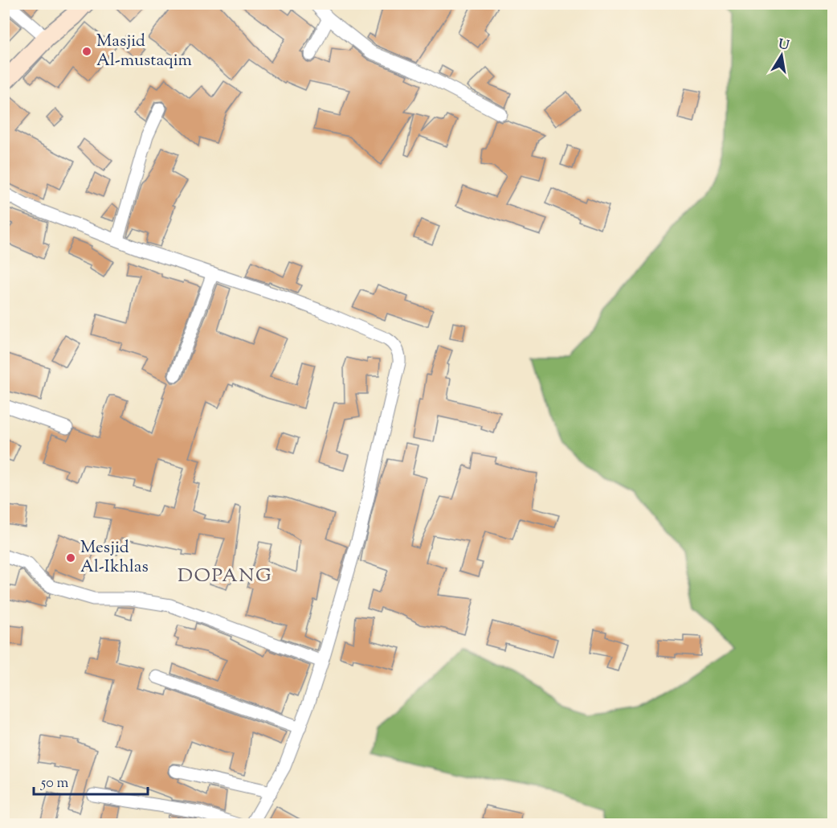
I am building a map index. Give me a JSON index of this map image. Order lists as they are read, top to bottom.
{
  "districts": ["DOPANG"],
  "places": ["Masjid Al-mustaqim", "Mesjid Al-Ikhlas"],
  "scale_bar": "50 m",
  "north": "top"
}
